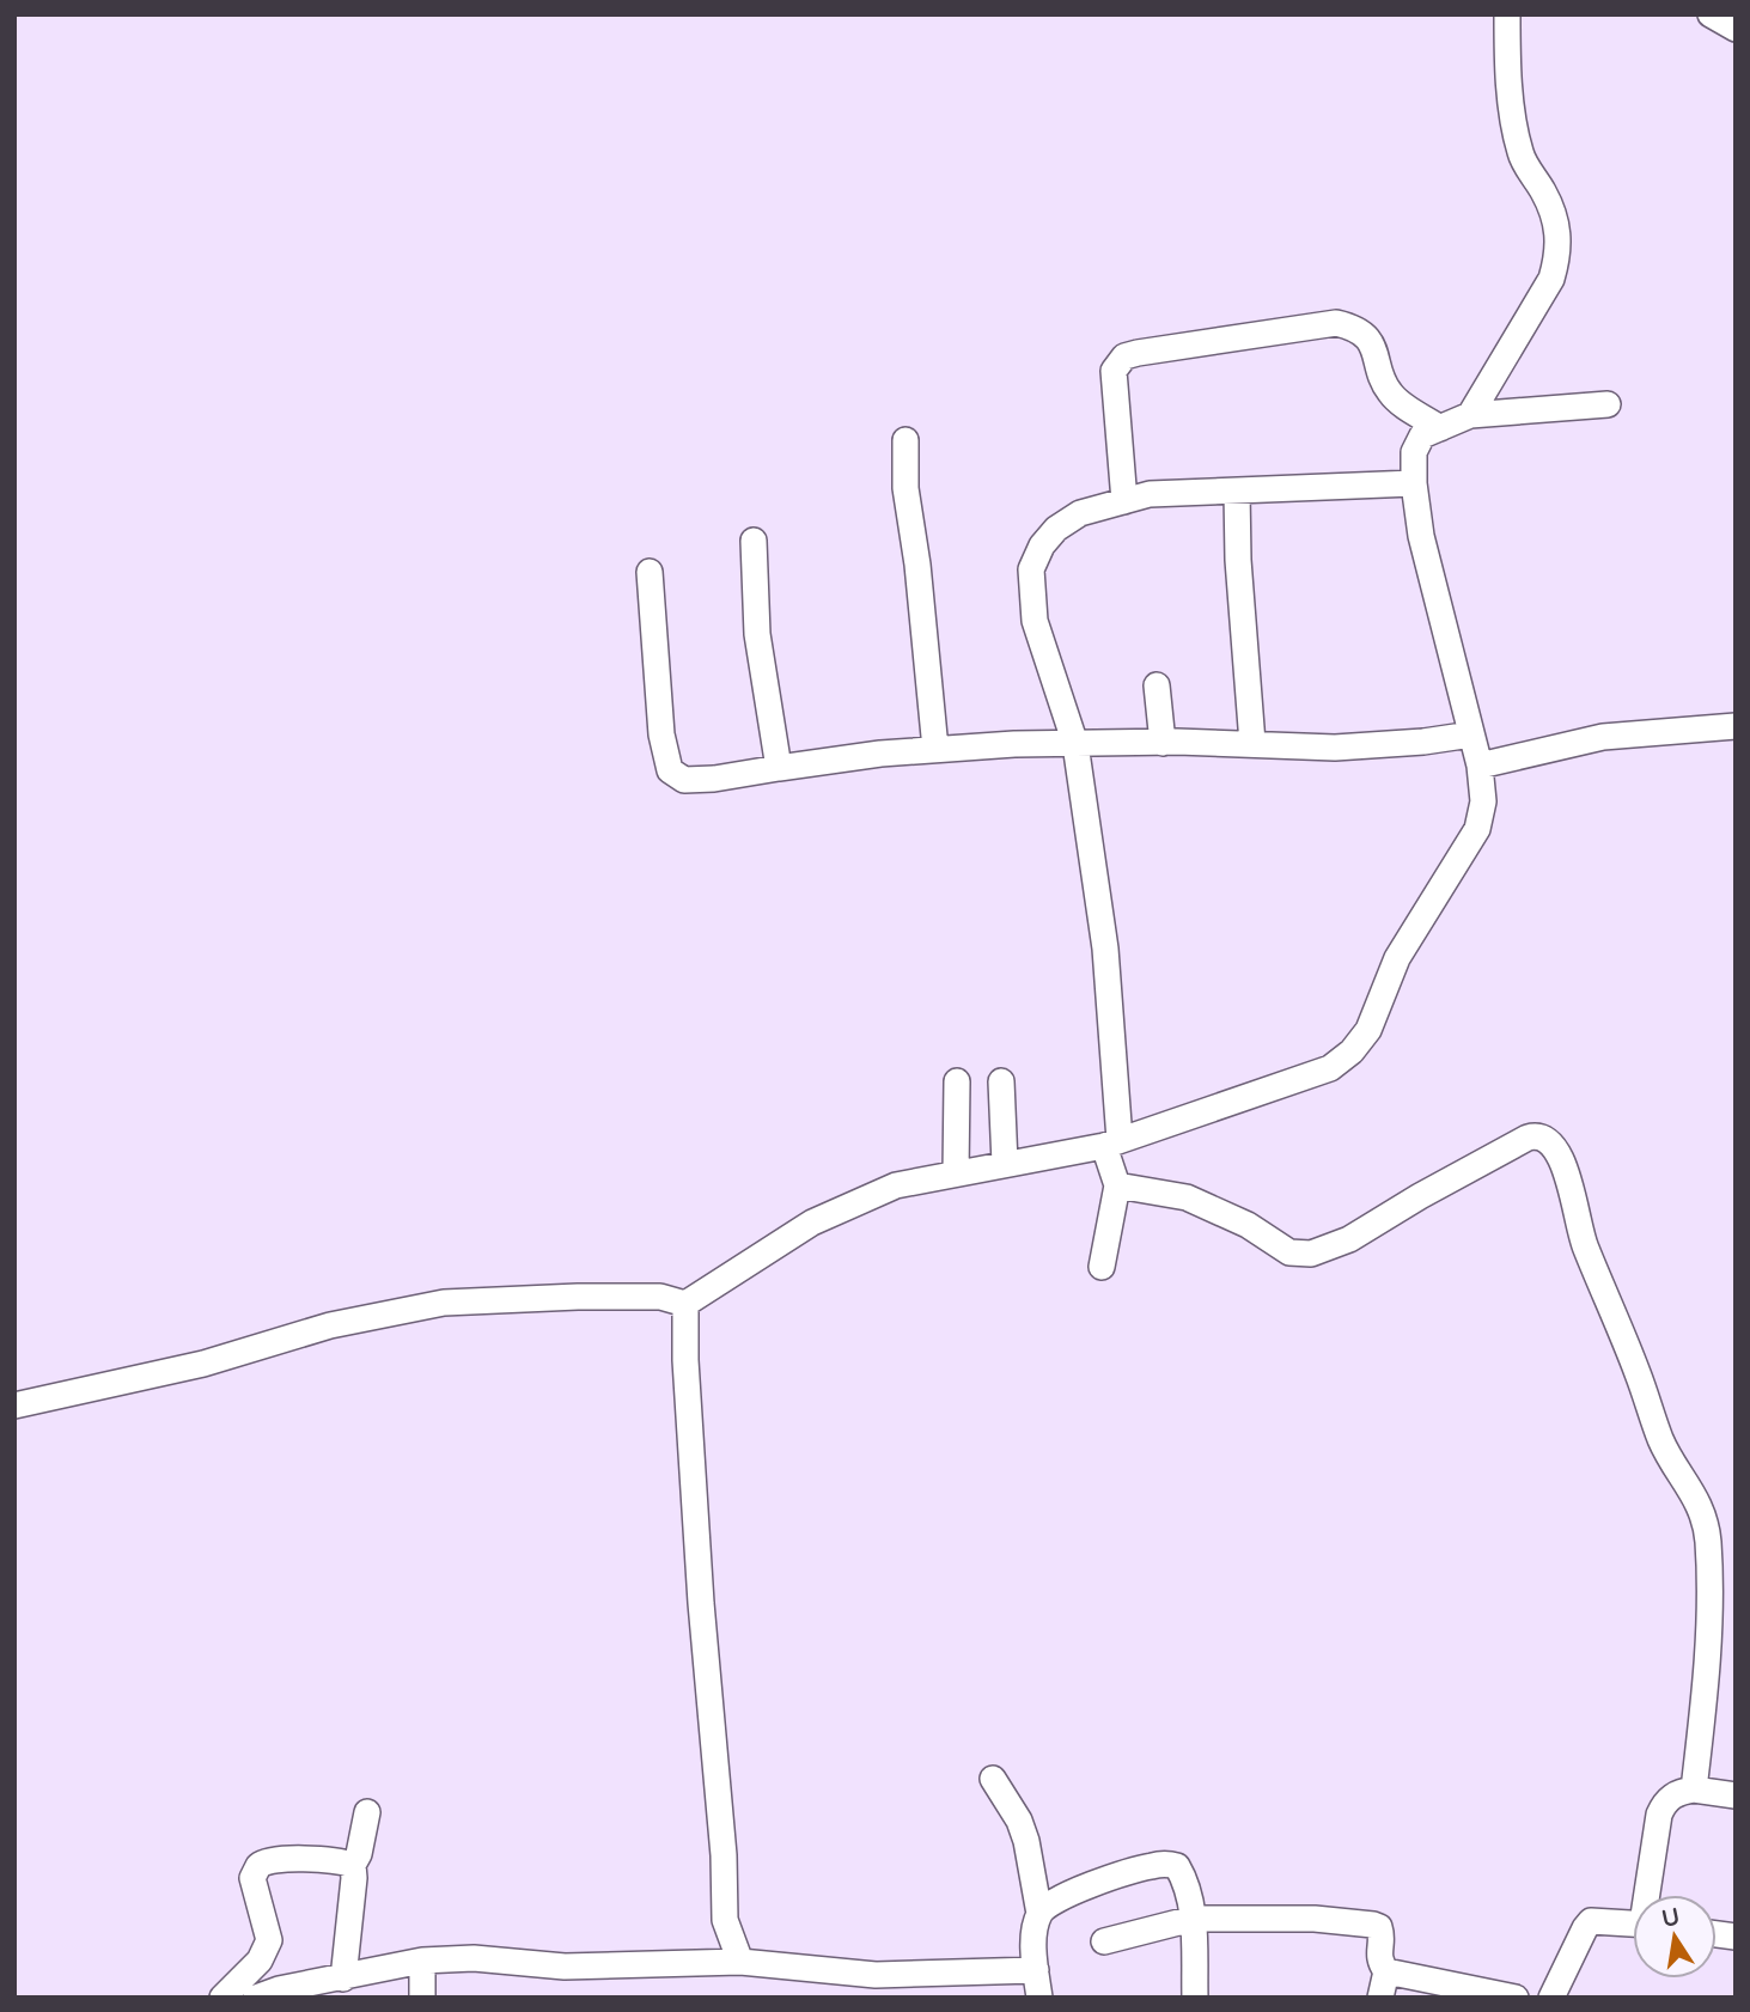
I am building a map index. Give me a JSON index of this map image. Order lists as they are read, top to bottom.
{
  "north": "top"
}
